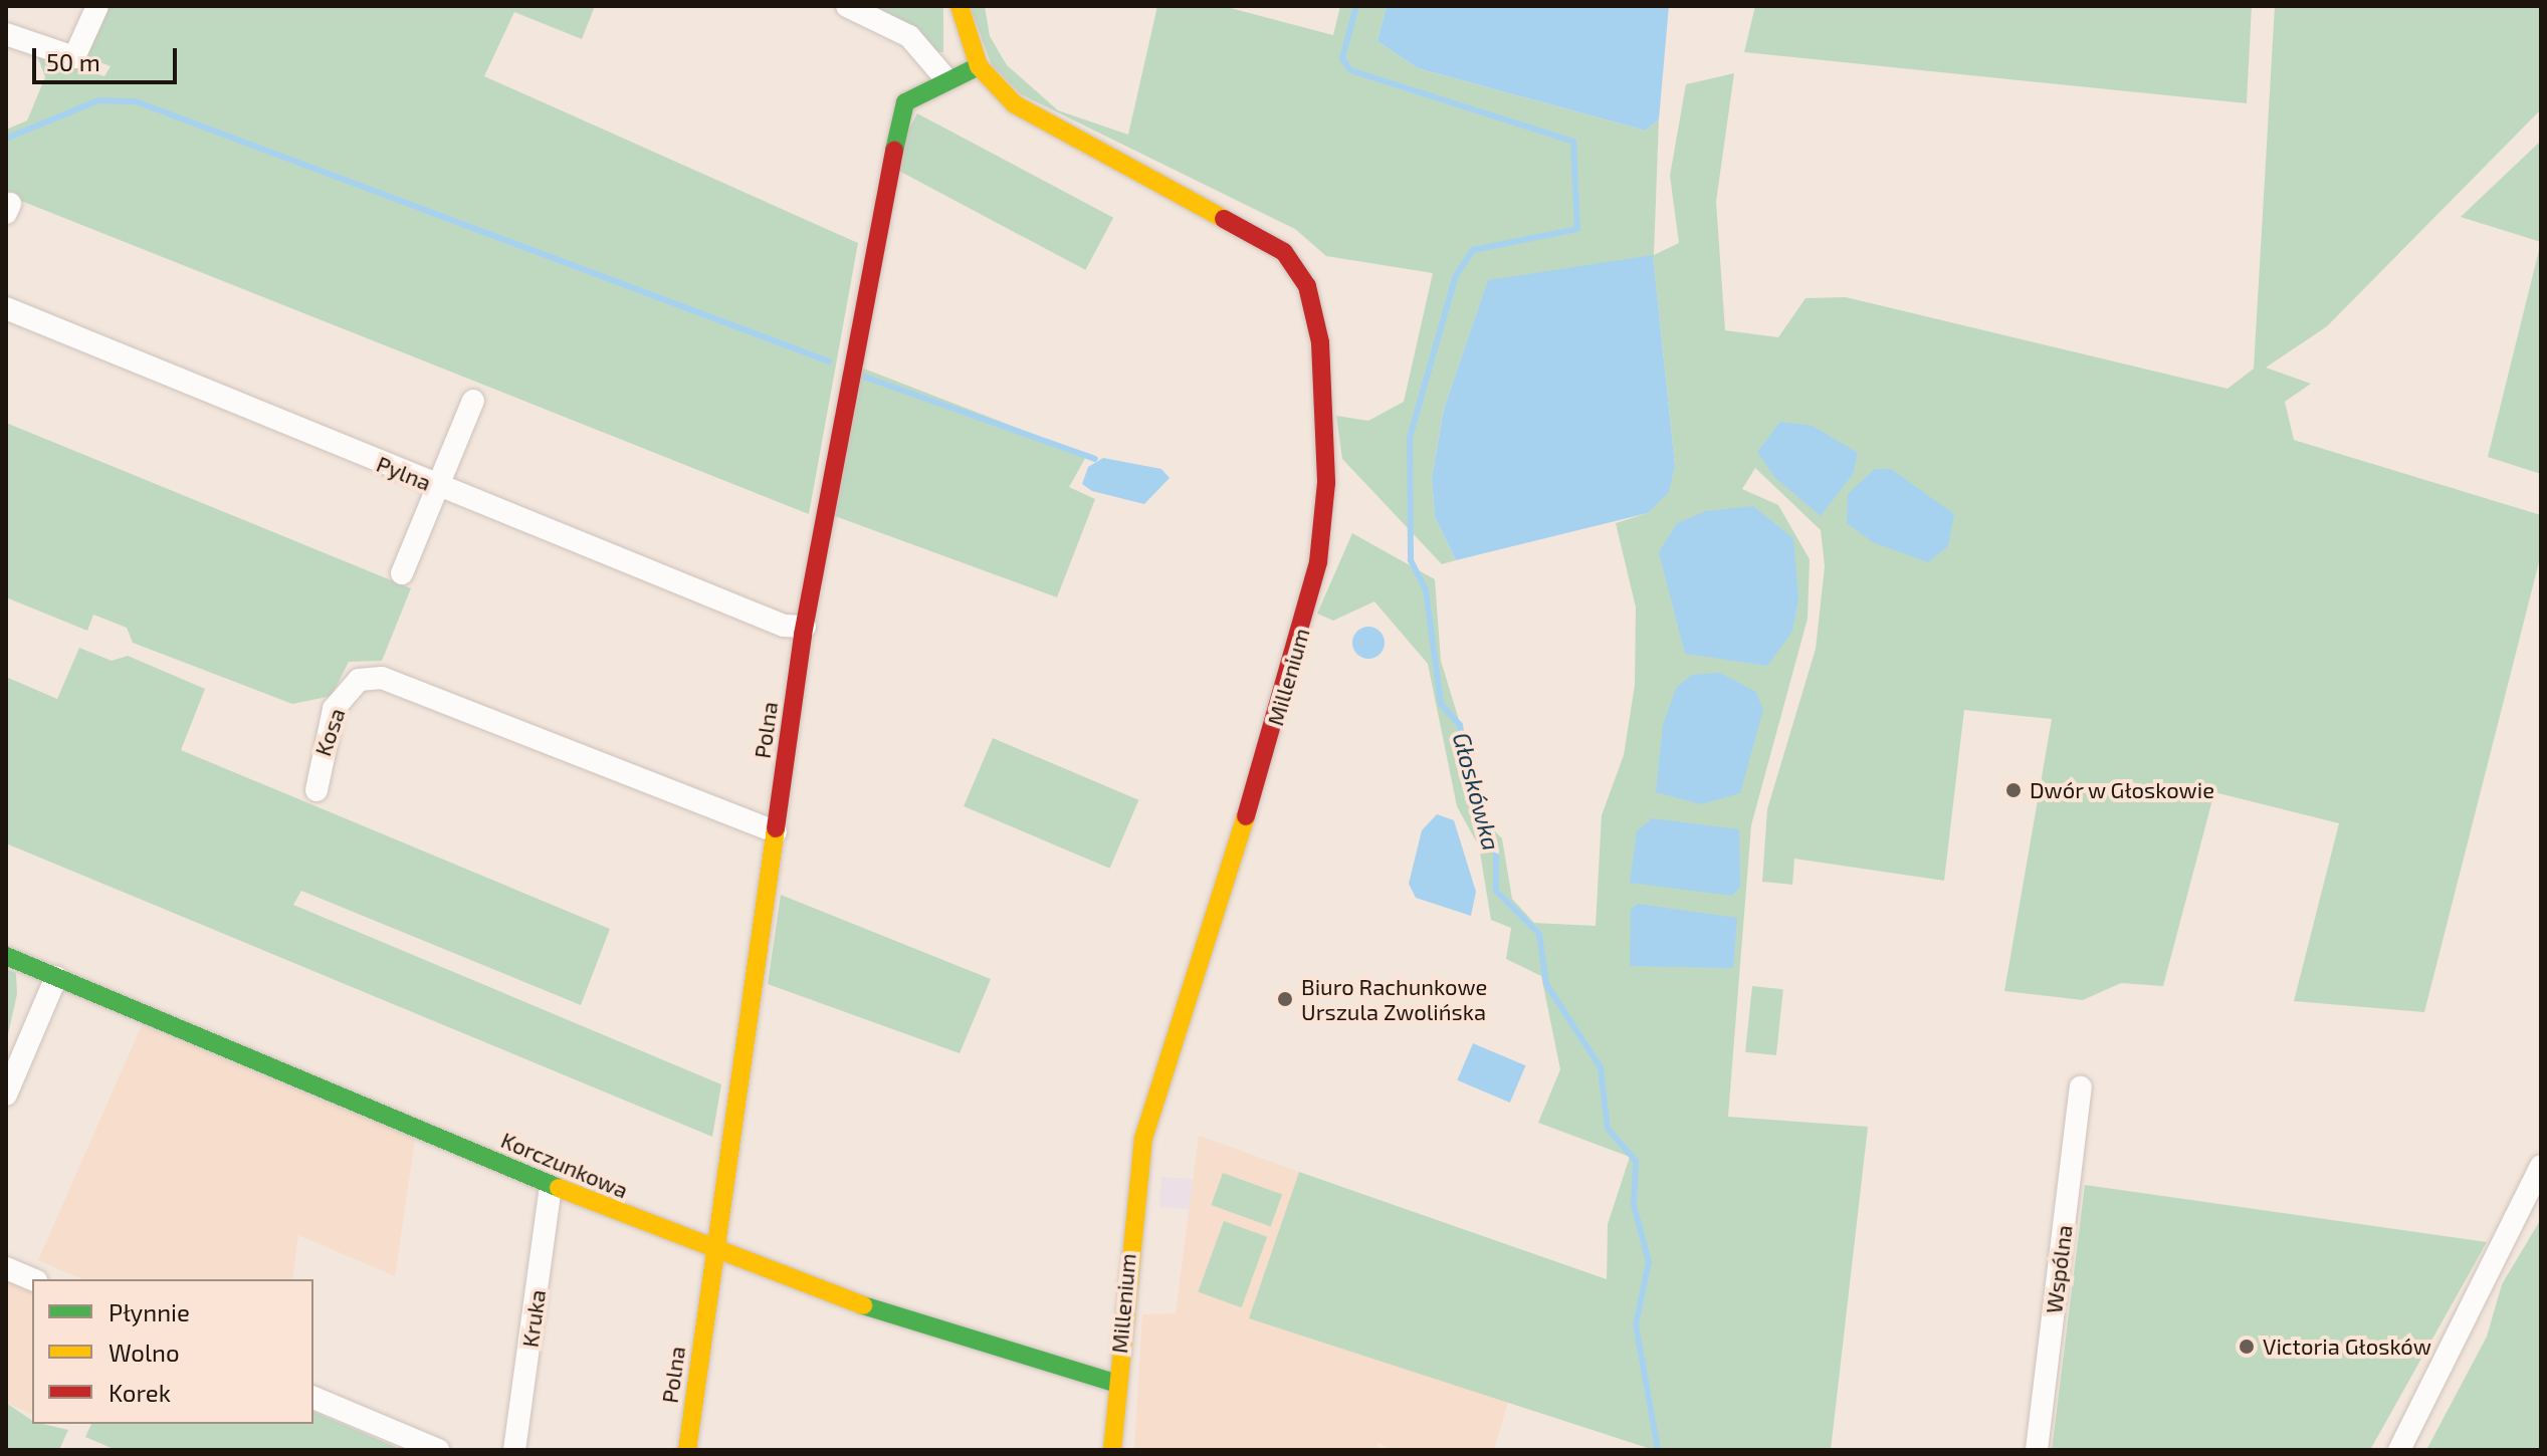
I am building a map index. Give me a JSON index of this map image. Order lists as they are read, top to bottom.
{
  "streets": {
    "street": [
      "Pylna",
      "Millenium",
      "Polna",
      "Kosa",
      "Korczunkowa",
      "Wspólna",
      "Kruka"
    ]
  },
  "crossings": [
    ["Pylna", "Polna"],
    ["Millenium", "Polna"],
    ["Millenium", "Korczunkowa"],
    ["Polna", "Kosa"],
    ["Polna", "Korczunkowa"],
    ["Korczunkowa", "Kruka"]
  ],
  "water": ["Głoskówka"],
  "places": ["Dwór w Głoskowie", "Biuro Rachunkowe Urszula Zwolińska", "Victoria Głosków"],
  "legend": ["Płynnie", "Wolno", "Korek"],
  "scale_bar": "50 m"
}
